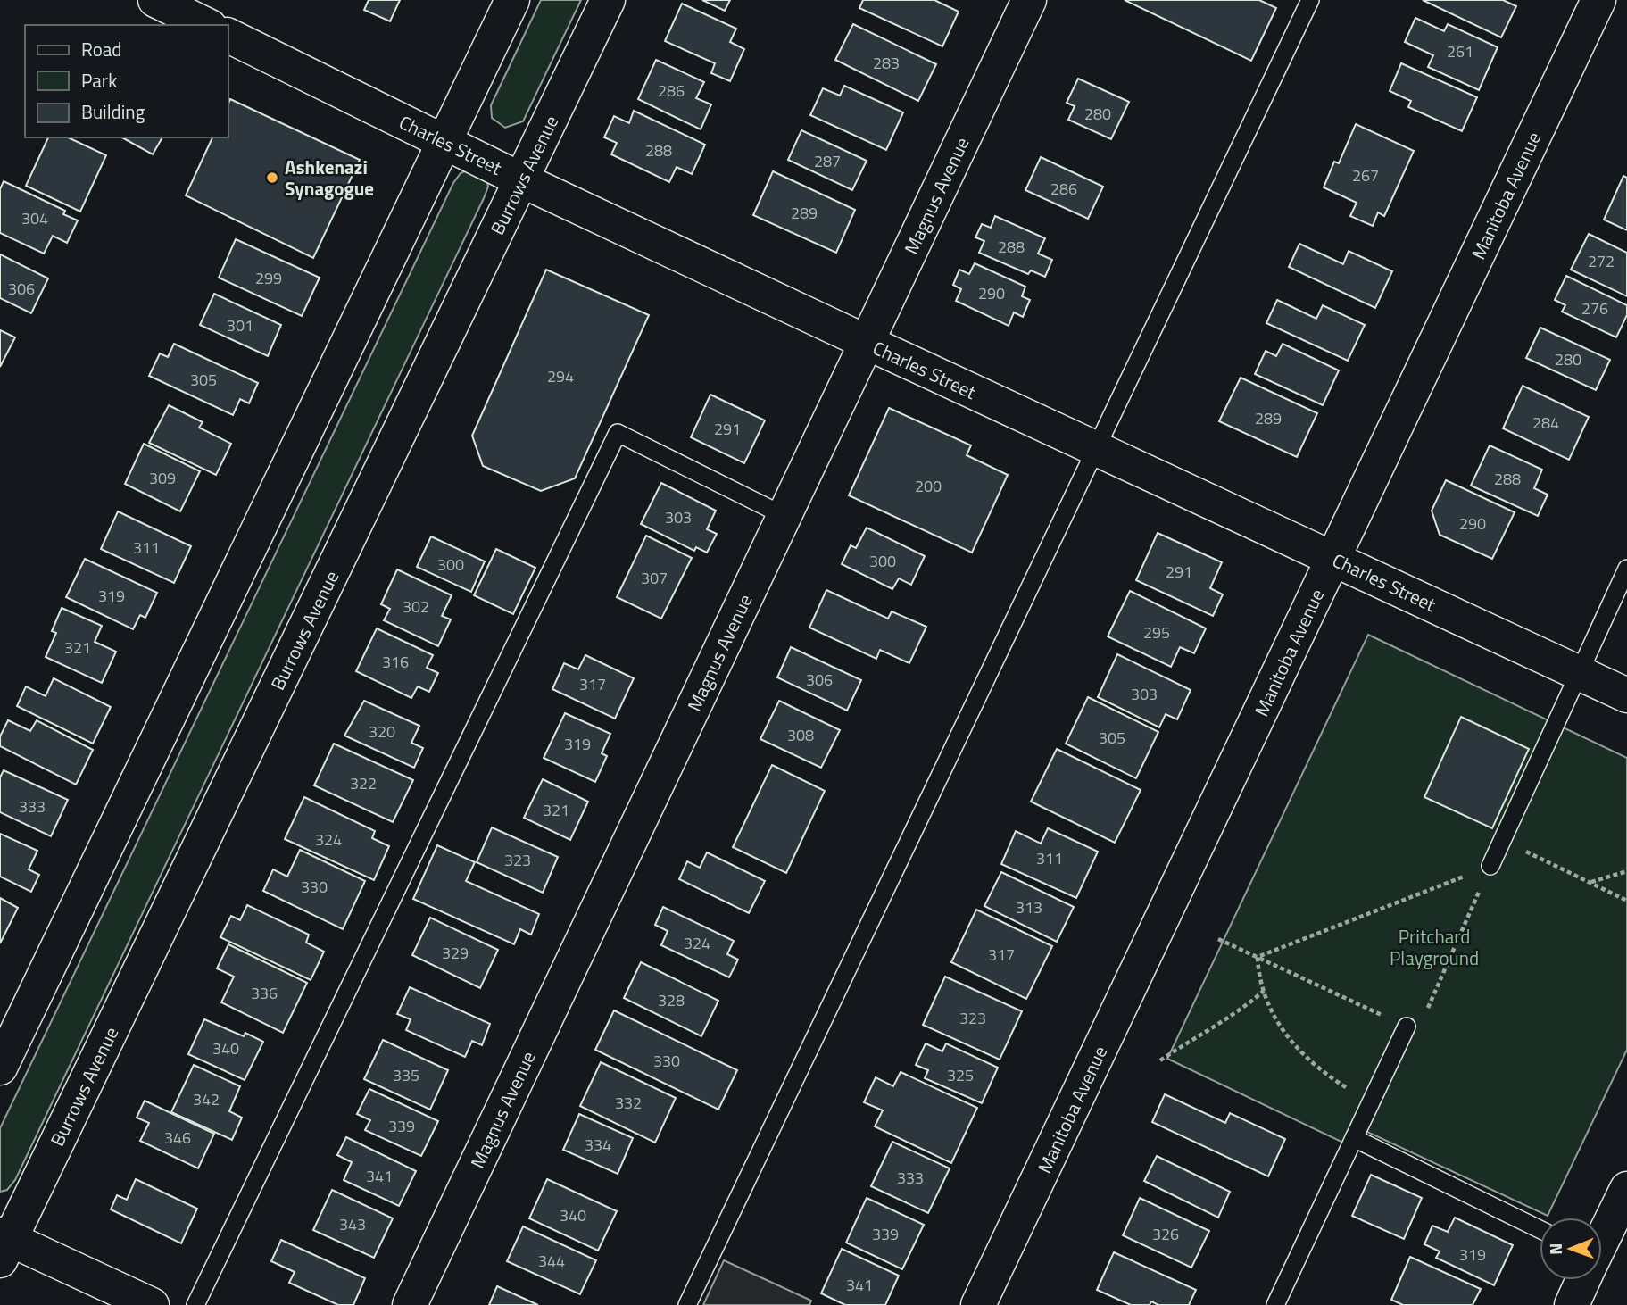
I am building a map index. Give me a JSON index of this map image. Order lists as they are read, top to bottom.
{
  "streets": {
    "street": [
      "Charles Street",
      "Burrows Avenue",
      "Magnus Avenue",
      "Manitoba Avenue"
    ]
  },
  "crossings": [
    ["Charles Street", "Burrows Avenue"],
    ["Charles Street", "Magnus Avenue"],
    ["Charles Street", "Manitoba Avenue"]
  ],
  "parks": ["Pritchard Playground"],
  "places": ["Ashkenazi Synagogue"],
  "house_numbers": [
    "261",
    "283",
    "286",
    "280",
    "288",
    "287",
    "267",
    "286",
    "289",
    "304",
    "288",
    "272",
    "299",
    "306",
    "290",
    "276",
    "301",
    "280",
    "294",
    "305",
    "289",
    "284",
    "291",
    "309",
    "288",
    "200",
    "303",
    "290",
    "311",
    "300",
    "300",
    "291",
    "307",
    "319",
    "302",
    "295",
    "321",
    "316",
    "306",
    "317",
    "303",
    "320",
    "308",
    "305",
    "319",
    "322",
    "333",
    "321",
    "324",
    "311",
    "323",
    "330",
    "313",
    "324",
    "329",
    "317",
    "336",
    "328",
    "323",
    "340",
    "330",
    "335",
    "325",
    "342",
    "332",
    "339",
    "346",
    "334",
    "341",
    "333",
    "340",
    "343",
    "339",
    "326",
    "319",
    "344",
    "341"
  ],
  "legend": ["Road", "Park", "Building"],
  "north": "left"
}
